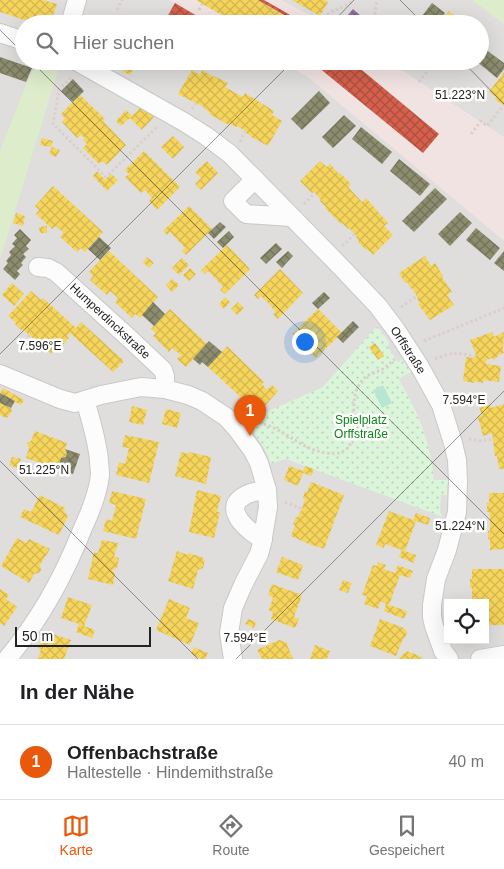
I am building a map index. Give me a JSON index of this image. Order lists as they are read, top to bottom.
{
  "streets": {
    "street": ["Humperdinckstraße", "Orffstraße"]
  },
  "parks": ["Spielplatz Orffstraße"],
  "scale_bar": "50 m",
  "page": {
    "search": "Hier suchen",
    "pins": "1",
    "scale": "50 m",
    "heading": "In der Nähe",
    "list": [
      {
        "mark": "1",
        "name": "Offenbachstraße",
        "note": "Haltestelle · Hindemithstraße",
        "value": "40 m"
      }
    ],
    "nav": ["Karte", "Route", "Gespeichert"]
  },
  "coordinates": [
    "51.223°N",
    "7.596°E",
    "7.594°E",
    "51.225°N",
    "51.224°N"
  ]
}
